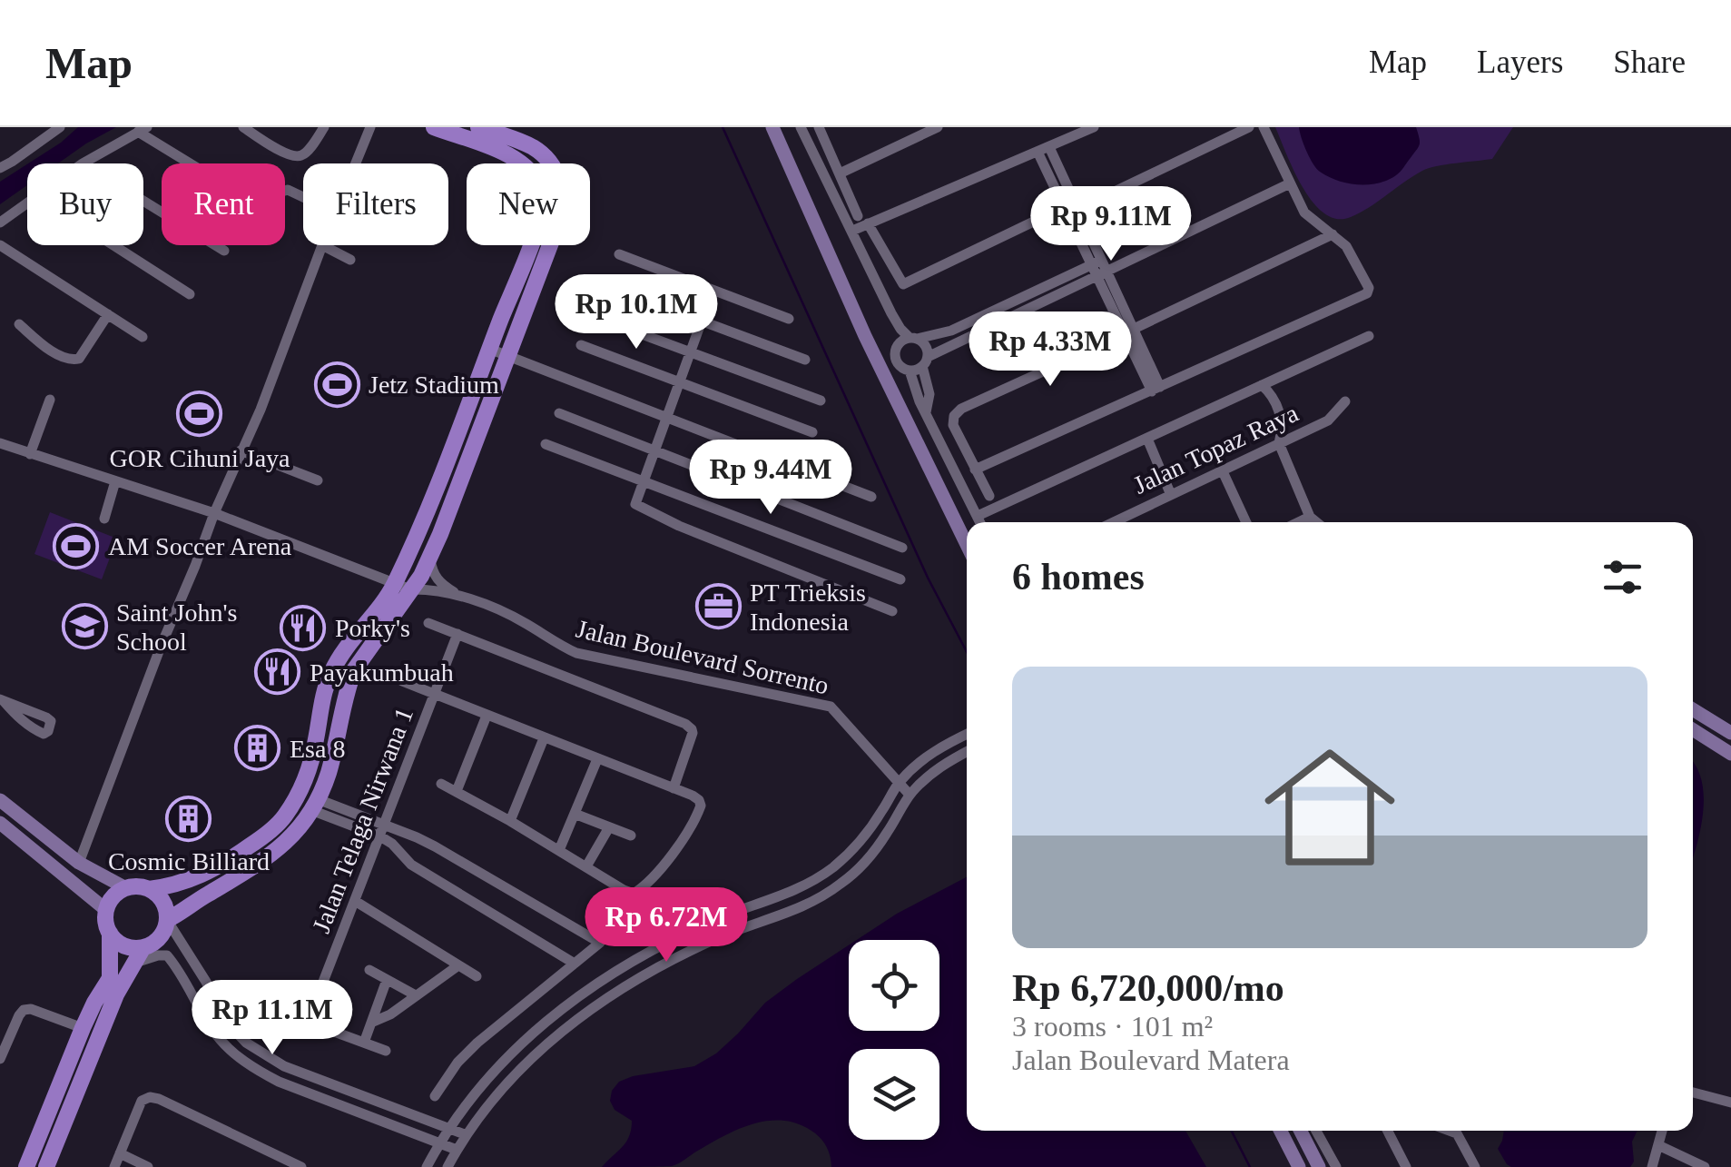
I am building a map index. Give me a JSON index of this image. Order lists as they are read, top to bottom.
{
  "streets": {
    "street": ["Jalan Topaz Raya", "Jalan Boulevard Sorrento", "Jalan Telaga Nirwana 1"]
  },
  "places": {
    "sports": ["Jetz Stadium", "GOR Cihuni Jaya", "AM Soccer Arena"],
    "office": ["PT Trieksis Indonesia"],
    "school or university": ["Saint John's School"],
    "restaurant": ["Porky's", "Payakumbuah"],
    "building": ["Esa 8", "Cosmic Billiard"]
  },
  "page": {
    "header": "Map",
    "nav": ["Map", "Layers", "Share"],
    "chip": [
      "Buy",
      "Rent",
      "Filters",
      "New"
    ],
    "price": [
      "Rp 9.11M",
      "Rp 10.1M",
      "Rp 4.33M",
      "Rp 9.44M",
      "Rp 6.72M",
      "Rp 11.1M"
    ],
    "heading": "6 homes",
    "list": [
      {
        "name": "Rp 6,720,000/mo",
        "note": "3 rooms · 101 m² · Jalan Boulevard Matera"
      }
    ]
  }
}
